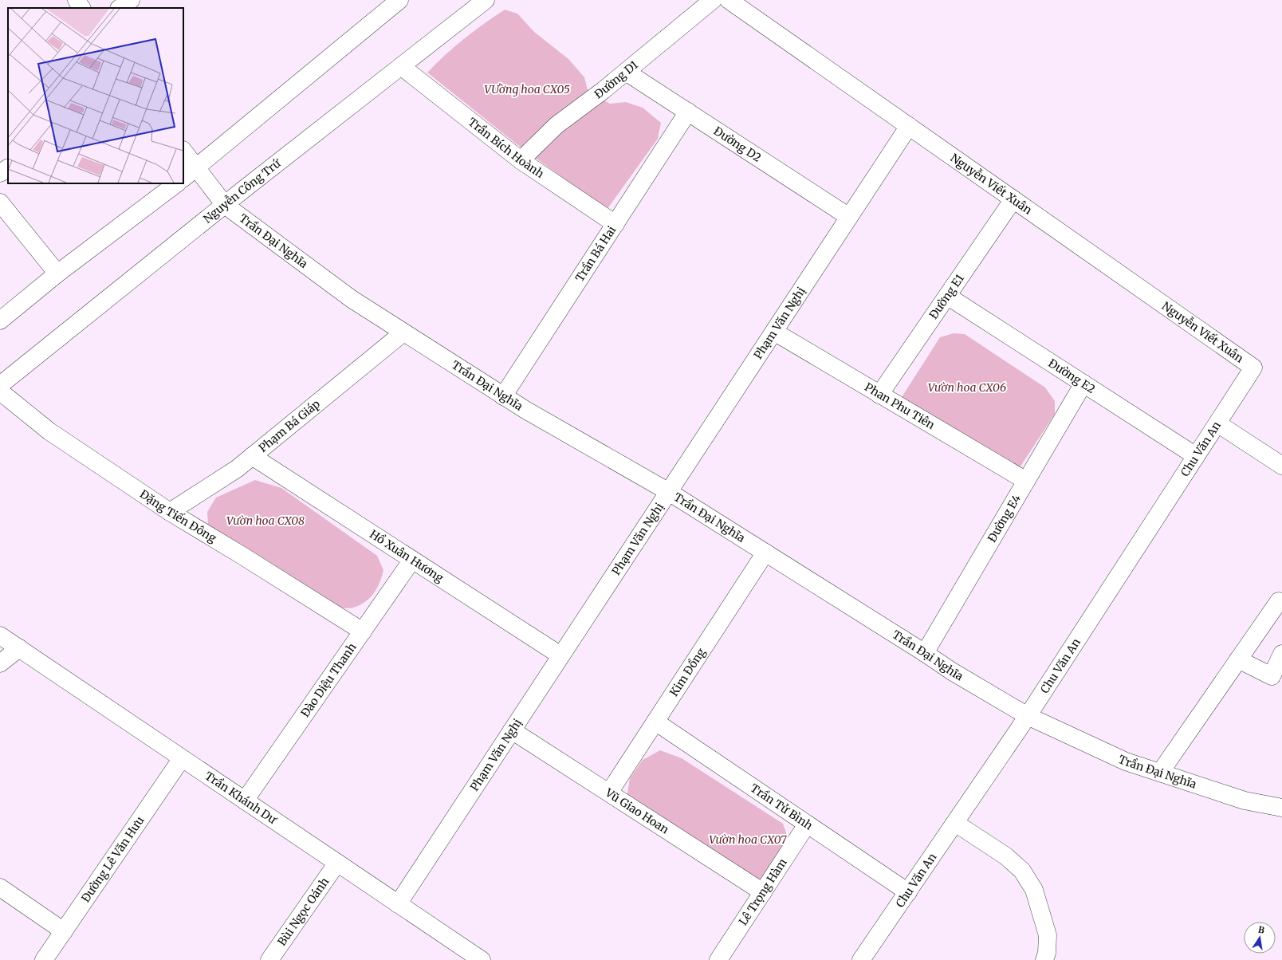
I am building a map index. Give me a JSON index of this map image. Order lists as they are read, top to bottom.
{
  "streets": {
    "street": [
      "Đường D1",
      "Đường D2",
      "Trần Bích Hoành",
      "Nguyễn Viết Xuân",
      "Nguyễn Công Trứ",
      "Trần Đại Nghĩa",
      "Trần Bá Hai",
      "Đường E1",
      "Phạm Văn Nghị",
      "Đường E2",
      "Phan Phu Tiên",
      "Phạm Bá Giáp",
      "Chu Văn An",
      "Đặng Tiến Đông",
      "Đường E4",
      "Hồ Xuân Hương",
      "Kim Đồng",
      "Đào Diệu Thanh",
      "Trần Khánh Dư",
      "Trần Tử Bình",
      "Vũ Giao Hoan",
      "Đường Lê Văn Hưu",
      "Lê Trọng Hàm",
      "Bùi Ngọc Oánh"
    ]
  },
  "crossings": [
    ["Đường D1", "Đường D2"],
    ["Đường D1", "Trần Bích Hoành"],
    ["Đường D2", "Trần Bá Hai"],
    ["Đường D2", "Phạm Văn Nghị"],
    ["Trần Bích Hoành", "Nguyễn Công Trứ"],
    ["Trần Bích Hoành", "Trần Bá Hai"],
    ["Nguyễn Viết Xuân", "Đường E1"],
    ["Nguyễn Viết Xuân", "Phạm Văn Nghị"],
    ["Nguyễn Viết Xuân", "Chu Văn An"],
    ["Nguyễn Công Trứ", "Trần Đại Nghĩa"],
    ["Trần Đại Nghĩa", "Trần Bá Hai"],
    ["Trần Đại Nghĩa", "Phạm Văn Nghị"],
    ["Trần Đại Nghĩa", "Phạm Bá Giáp"],
    ["Trần Đại Nghĩa", "Chu Văn An"],
    ["Trần Đại Nghĩa", "Đường E4"],
    ["Trần Đại Nghĩa", "Kim Đồng"],
    ["Đường E1", "Đường E2"],
    ["Đường E1", "Phan Phu Tiên"],
    ["Phạm Văn Nghị", "Phan Phu Tiên"],
    ["Phạm Văn Nghị", "Hồ Xuân Hương"],
    ["Phạm Văn Nghị", "Trần Khánh Dư"],
    ["Phạm Văn Nghị", "Vũ Giao Hoan"],
    ["Đường E2", "Chu Văn An"],
    ["Đường E2", "Đường E4"],
    ["Phan Phu Tiên", "Đường E4"],
    ["Phạm Bá Giáp", "Đặng Tiến Đông"],
    ["Phạm Bá Giáp", "Hồ Xuân Hương"],
    ["Chu Văn An", "Trần Tử Bình"],
    ["Đặng Tiến Đông", "Đào Diệu Thanh"],
    ["Hồ Xuân Hương", "Đào Diệu Thanh"],
    ["Kim Đồng", "Trần Tử Bình"],
    ["Kim Đồng", "Vũ Giao Hoan"],
    ["Đào Diệu Thanh", "Trần Khánh Dư"],
    ["Trần Khánh Dư", "Đường Lê Văn Hưu"],
    ["Trần Khánh Dư", "Bùi Ngọc Oánh"],
    ["Trần Tử Bình", "Lê Trọng Hàm"],
    ["Vũ Giao Hoan", "Lê Trọng Hàm"]
  ],
  "parks": [
    "VƯờng hoa CX05",
    "Vườn hoa CX06",
    "Vườn hoa CX08",
    "Vườn hoa CX07"
  ],
  "north": "top"
}
